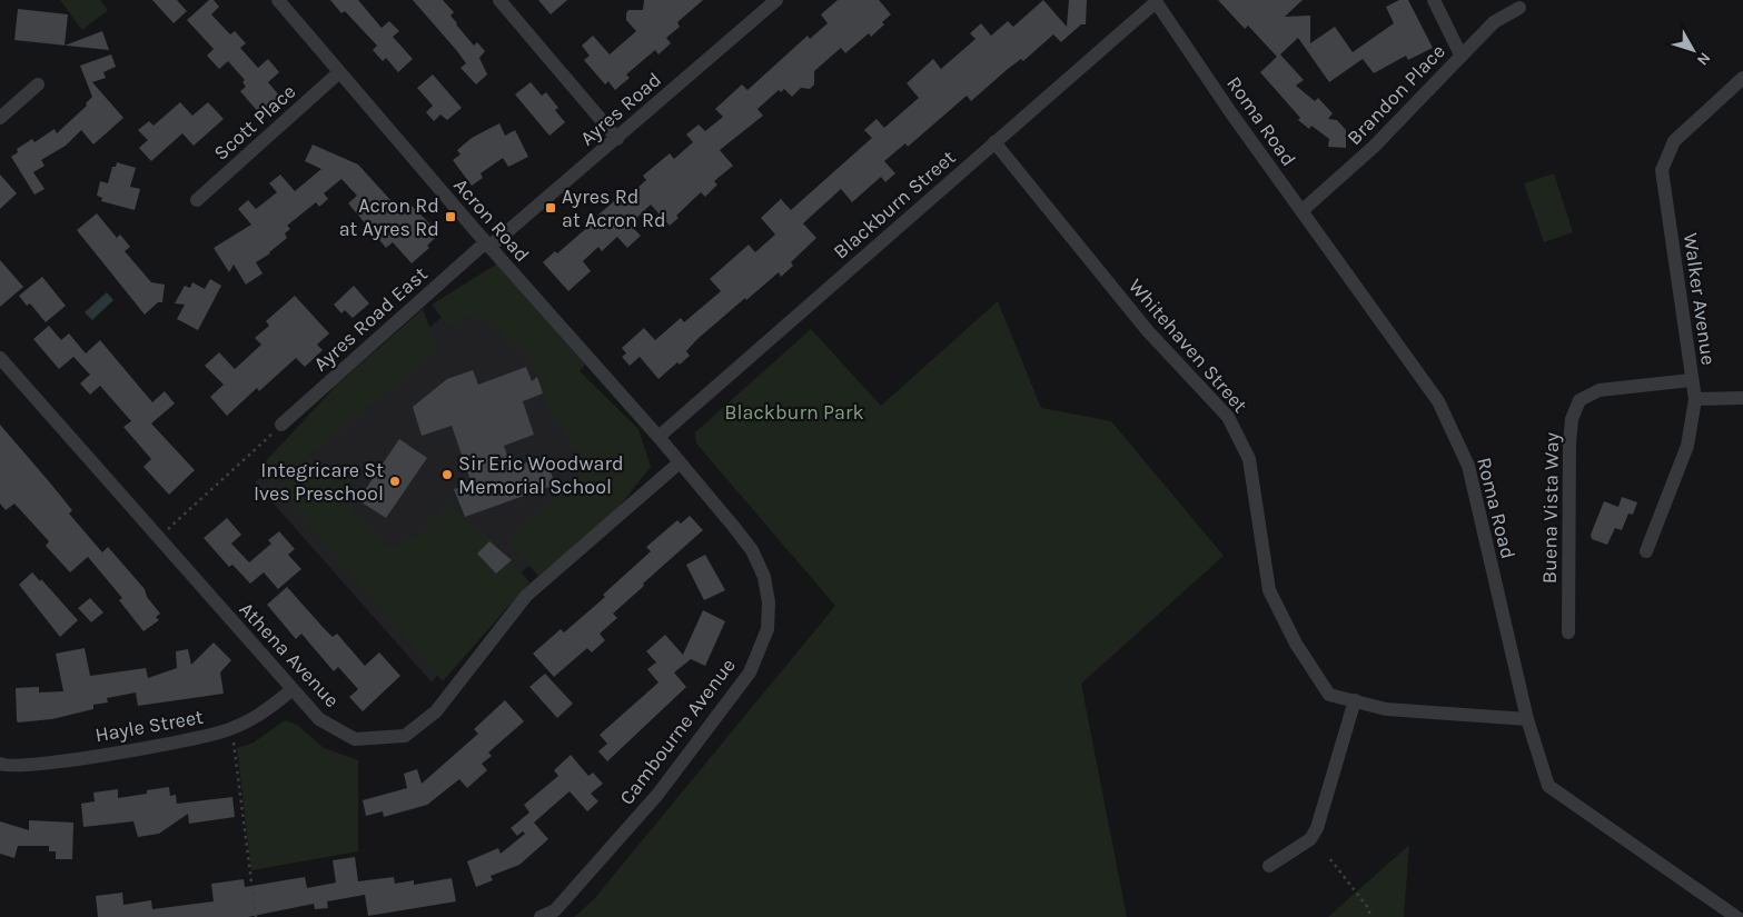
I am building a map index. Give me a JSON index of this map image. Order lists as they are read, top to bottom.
{
  "streets": {
    "street": [
      "Brandon Place",
      "Ayres Road",
      "Roma Road",
      "Scott Place",
      "Blackburn Street",
      "Acron Road",
      "Walker Avenue",
      "Ayres Road East",
      "Whitehaven Street",
      "Buena Vista Way",
      "Athena Avenue",
      "Hayle Street",
      "Cambourne Avenue"
    ]
  },
  "crossings": [
    ["Brandon Place", "Roma Road"],
    ["Ayres Road", "Acron Road"],
    ["Ayres Road", "Ayres Road East"],
    ["Roma Road", "Blackburn Street"],
    ["Roma Road", "Whitehaven Street"],
    ["Scott Place", "Acron Road"],
    ["Blackburn Street", "Acron Road"],
    ["Blackburn Street", "Whitehaven Street"],
    ["Acron Road", "Ayres Road East"],
    ["Acron Road", "Athena Avenue"],
    ["Acron Road", "Cambourne Avenue"],
    ["Walker Avenue", "Buena Vista Way"],
    ["Athena Avenue", "Hayle Street"],
    ["Athena Avenue", "Cambourne Avenue"]
  ],
  "parks": ["Blackburn Park"],
  "places": {
    "transit": ["Ayres Rd at Acron Rd", "Acron Rd at Ayres Rd"],
    "other": ["Sir Eric Woodward Memorial School", "Integricare St Ives Preschool"]
  },
  "north": "bottom right"
}
